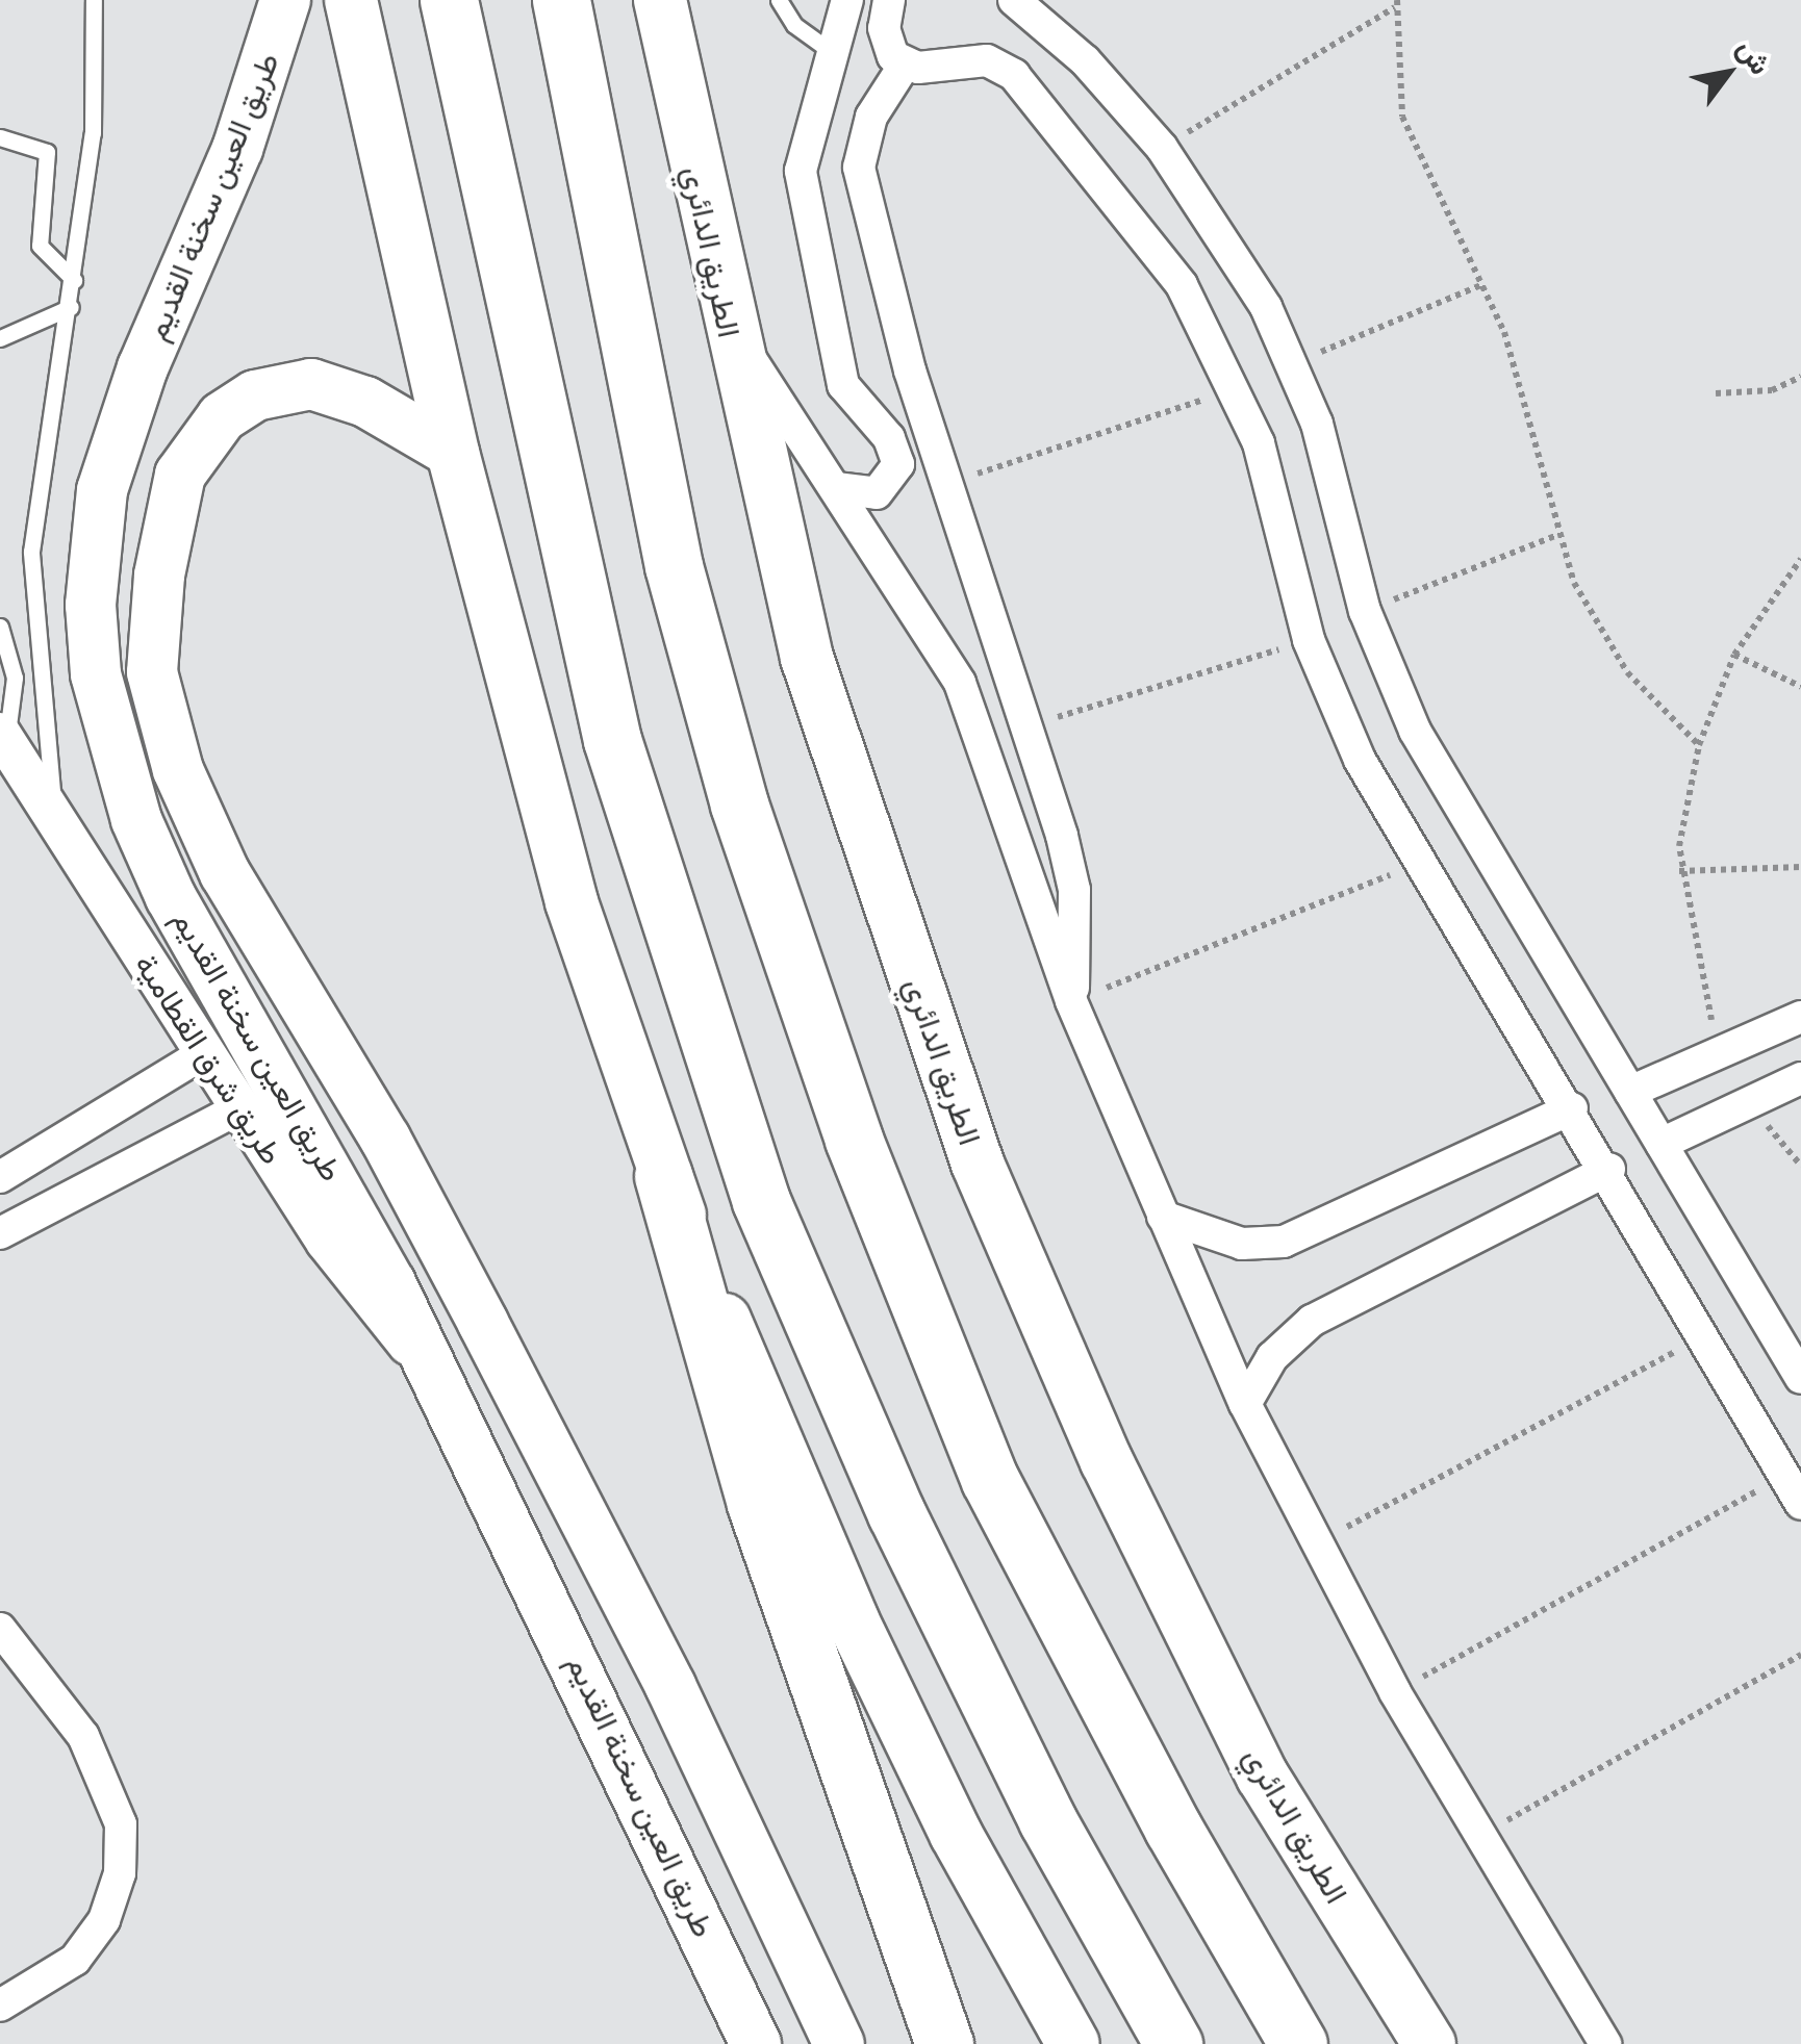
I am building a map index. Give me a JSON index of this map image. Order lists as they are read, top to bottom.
{
  "streets": {
    "highway": ["الطريق الدائري"],
    "main road": ["طريق العين سخنة القديم"],
    "street": ["طريق شرق القطامية"]
  },
  "crossings": [
    ["طريق العين سخنة القديم", "طريق شرق القطامية"]
  ],
  "north": "top right"
}
